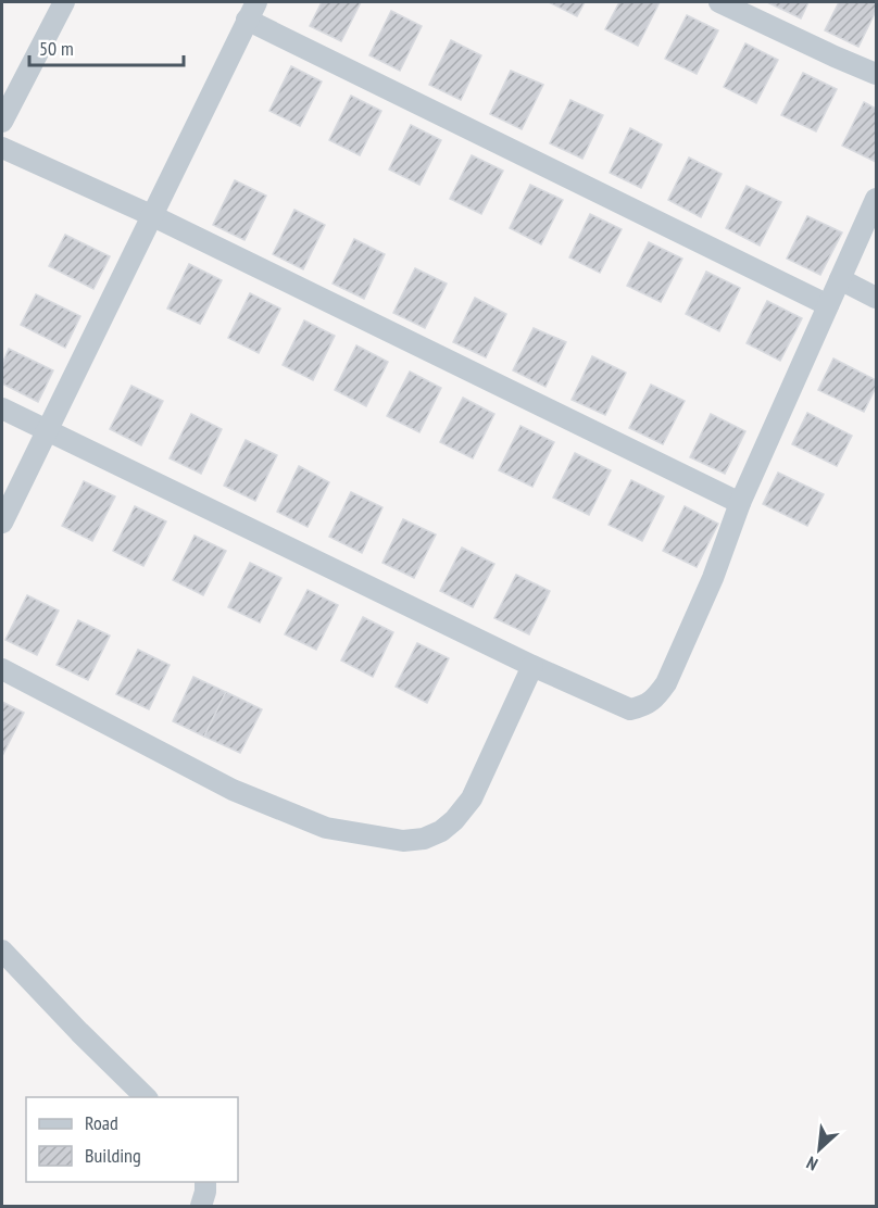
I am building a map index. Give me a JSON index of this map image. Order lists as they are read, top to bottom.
{
  "legend": ["Road", "Building"],
  "scale_bar": "50 m",
  "north": "bottom left"
}
